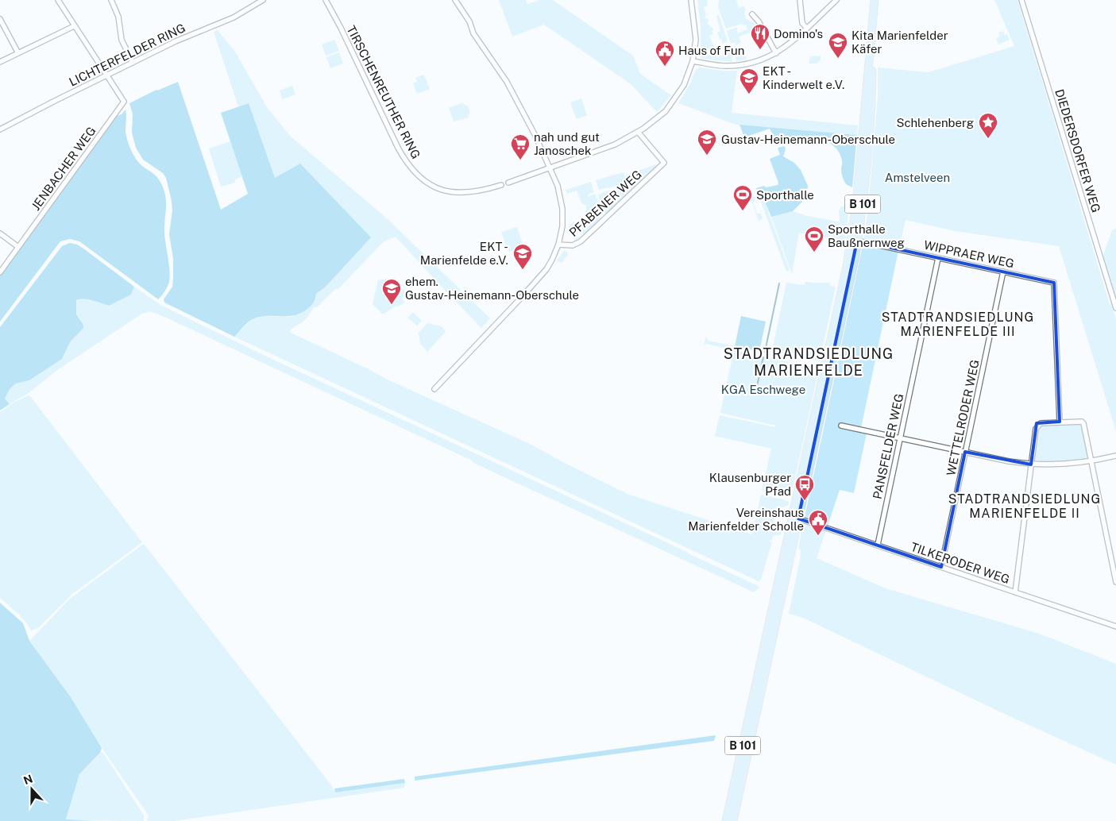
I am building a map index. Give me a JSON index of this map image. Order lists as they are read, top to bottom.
{
  "streets": {
    "main road": ["B 101"],
    "street": [
      "LICHTERFELDER RING",
      "TIRSCHENREUTHER RING",
      "DIEDERSDORFER WEG",
      "JENBACHER WEG",
      "PFABENER WEG",
      "WIPPRAER WEG",
      "WETTELRODER WEG",
      "PANSFELDER WEG",
      "TILKERODER WEG"
    ]
  },
  "crossings": [
    ["LICHTERFELDER RING", "JENBACHER WEG"],
    ["B 101", "WIPPRAER WEG"],
    ["B 101", "TILKERODER WEG"],
    ["WIPPRAER WEG", "WETTELRODER WEG"],
    ["WIPPRAER WEG", "PANSFELDER WEG"],
    ["WETTELRODER WEG", "TILKERODER WEG"],
    ["PANSFELDER WEG", "TILKERODER WEG"]
  ],
  "districts": ["STADTRANDSIEDLUNG MARIENFELDE III", "STADTRANDSIEDLUNG MARIENFELDE", "STADTRANDSIEDLUNG MARIENFELDE II"],
  "parks": ["Amstelveen", "KGA Eschwege"],
  "places": {
    "restaurant": ["Domino's"],
    "school or university": [
      "Kita Marienfelder Käfer",
      "EKT - Kinderwelt e.V.",
      "Gustav-Heinemann-Oberschule",
      "EKT - Marienfelde e.V.",
      "ehem. Gustav-Heinemann-Oberschule"
    ],
    "public building": ["Haus of Fun", "Vereinshaus Marienfelder Scholle"],
    "place": ["Schlehenberg"],
    "supermarket": ["nah und gut Janoschek"],
    "sports": ["Sporthalle", "Sporthalle Baußnernweg"],
    "bus stop": ["Klausenburger Pfad"]
  },
  "north": "top"
}
